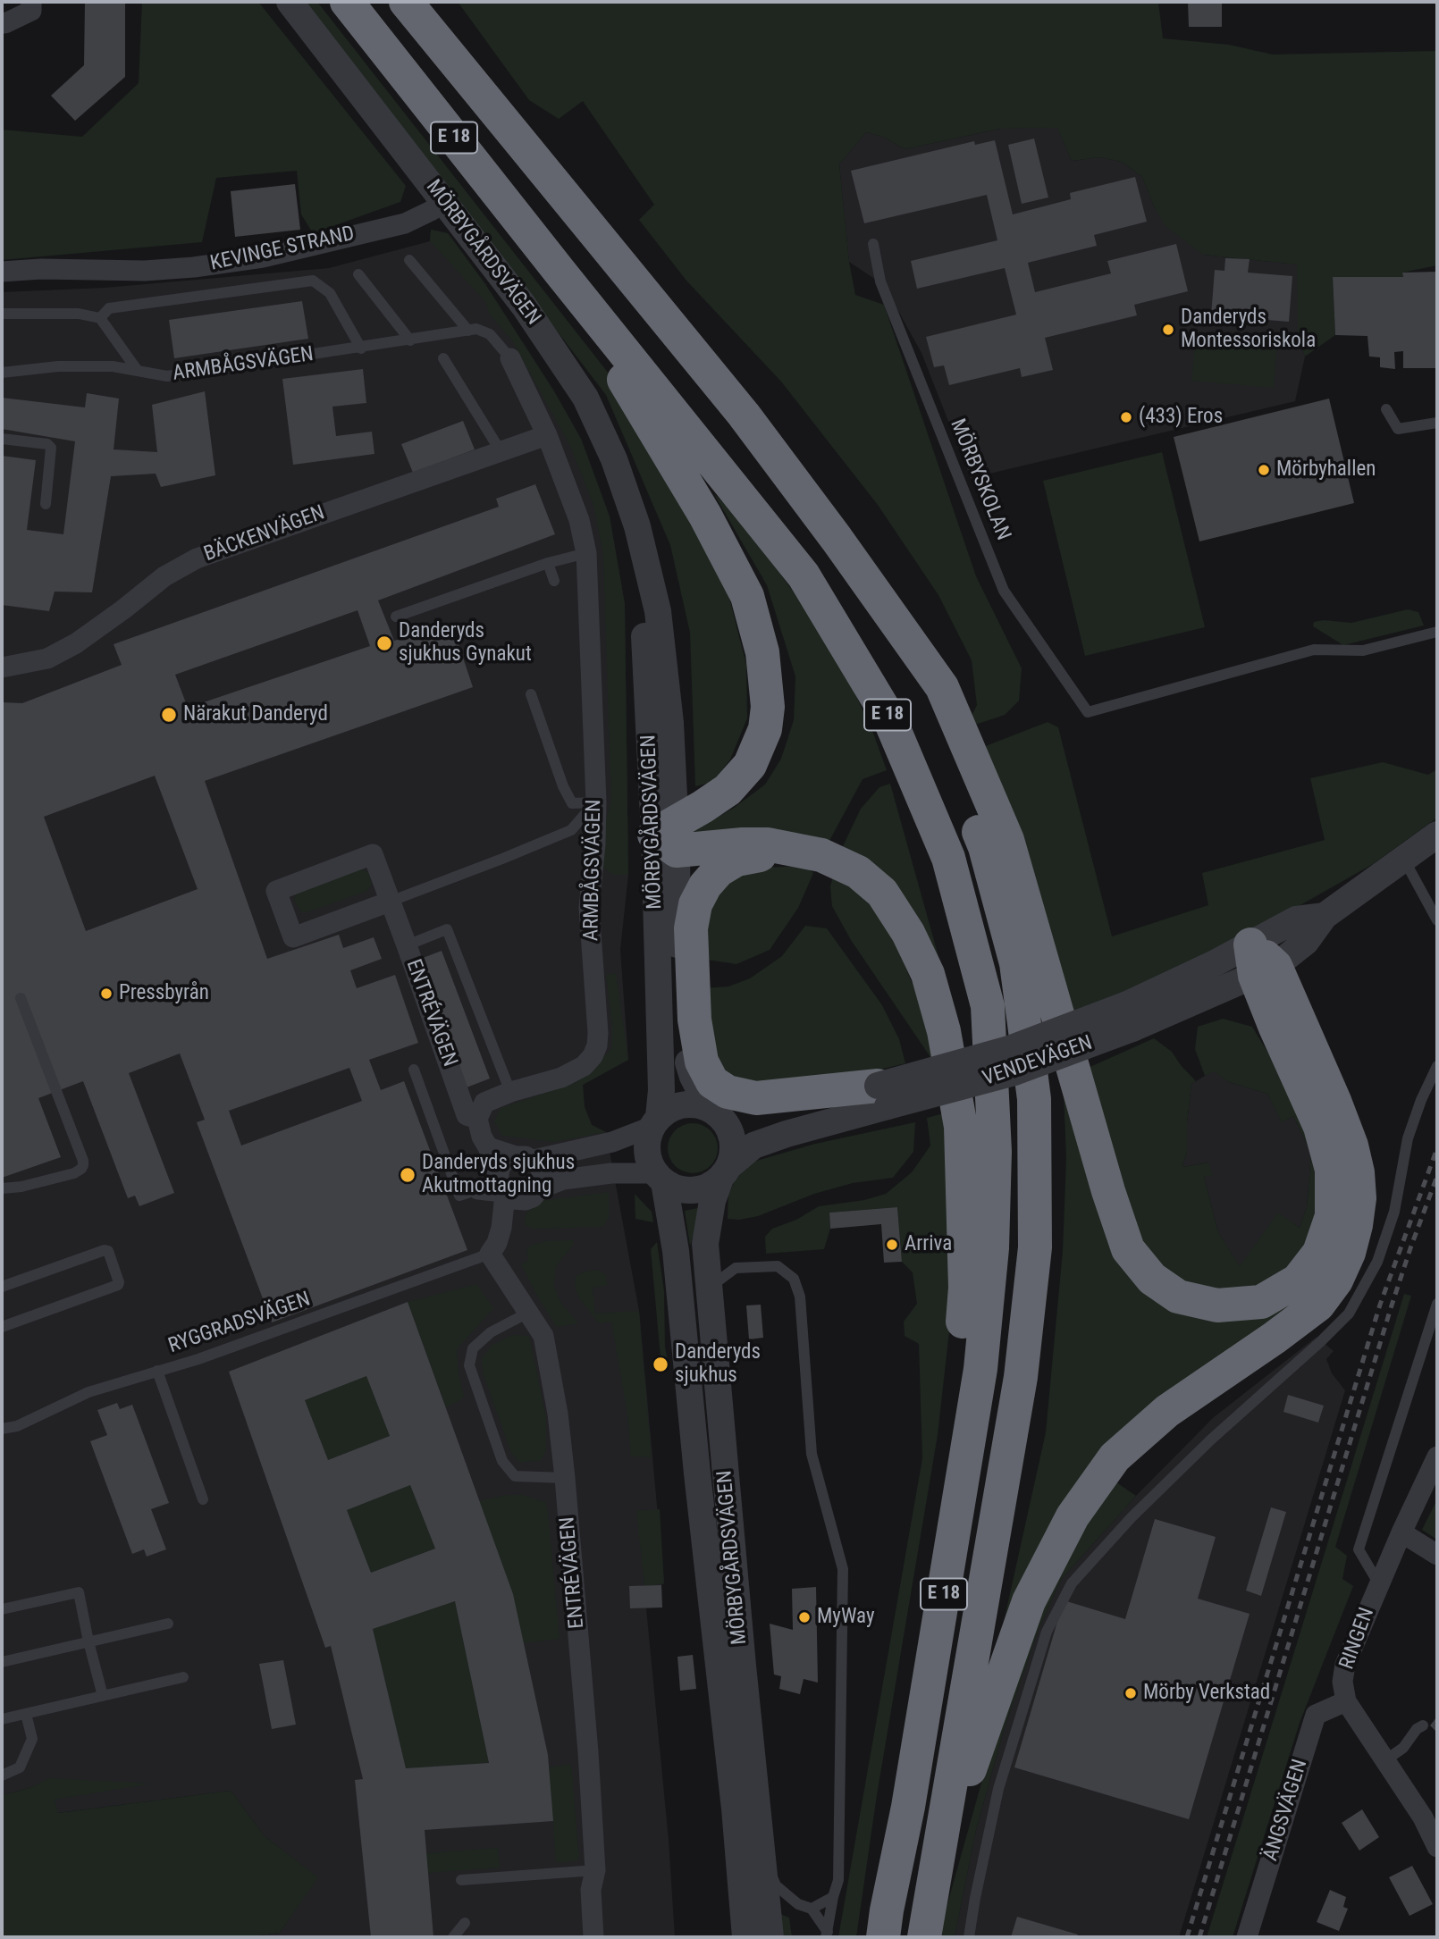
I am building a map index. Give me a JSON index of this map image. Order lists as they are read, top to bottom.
{
  "streets": {
    "highway": ["E 18"],
    "street": [
      "KEVINGE STRAND",
      "MÖRBYGÅRDSVÄGEN",
      "ARMBÅGSVÄGEN",
      "BÄCKENVÄGEN",
      "ENTRÉVÄGEN",
      "VENDEVÄGEN",
      "RINGEN",
      "ÄNGSVÄGEN"
    ],
    "lane": ["MÖRBYSKOLAN", "RYGGRADSVÄGEN"]
  },
  "crossings": [
    ["KEVINGE STRAND", "MÖRBYGÅRDSVÄGEN"],
    ["MÖRBYGÅRDSVÄGEN", "VENDEVÄGEN"],
    ["ARMBÅGSVÄGEN", "BÄCKENVÄGEN"],
    ["ARMBÅGSVÄGEN", "ENTRÉVÄGEN"],
    ["ENTRÉVÄGEN", "RYGGRADSVÄGEN"],
    ["RINGEN", "ÄNGSVÄGEN"]
  ],
  "places": [
    "Danderyds Montessoriskola",
    "(433) Eros",
    "Mörbyhallen",
    "Danderyds sjukhus Gynakut",
    "Närakut Danderyd",
    "Pressbyrån",
    "Danderyds sjukhus Akutmottagning",
    "Arriva",
    "Danderyds sjukhus",
    "MyWay",
    "Mörby Verkstad"
  ]
}
